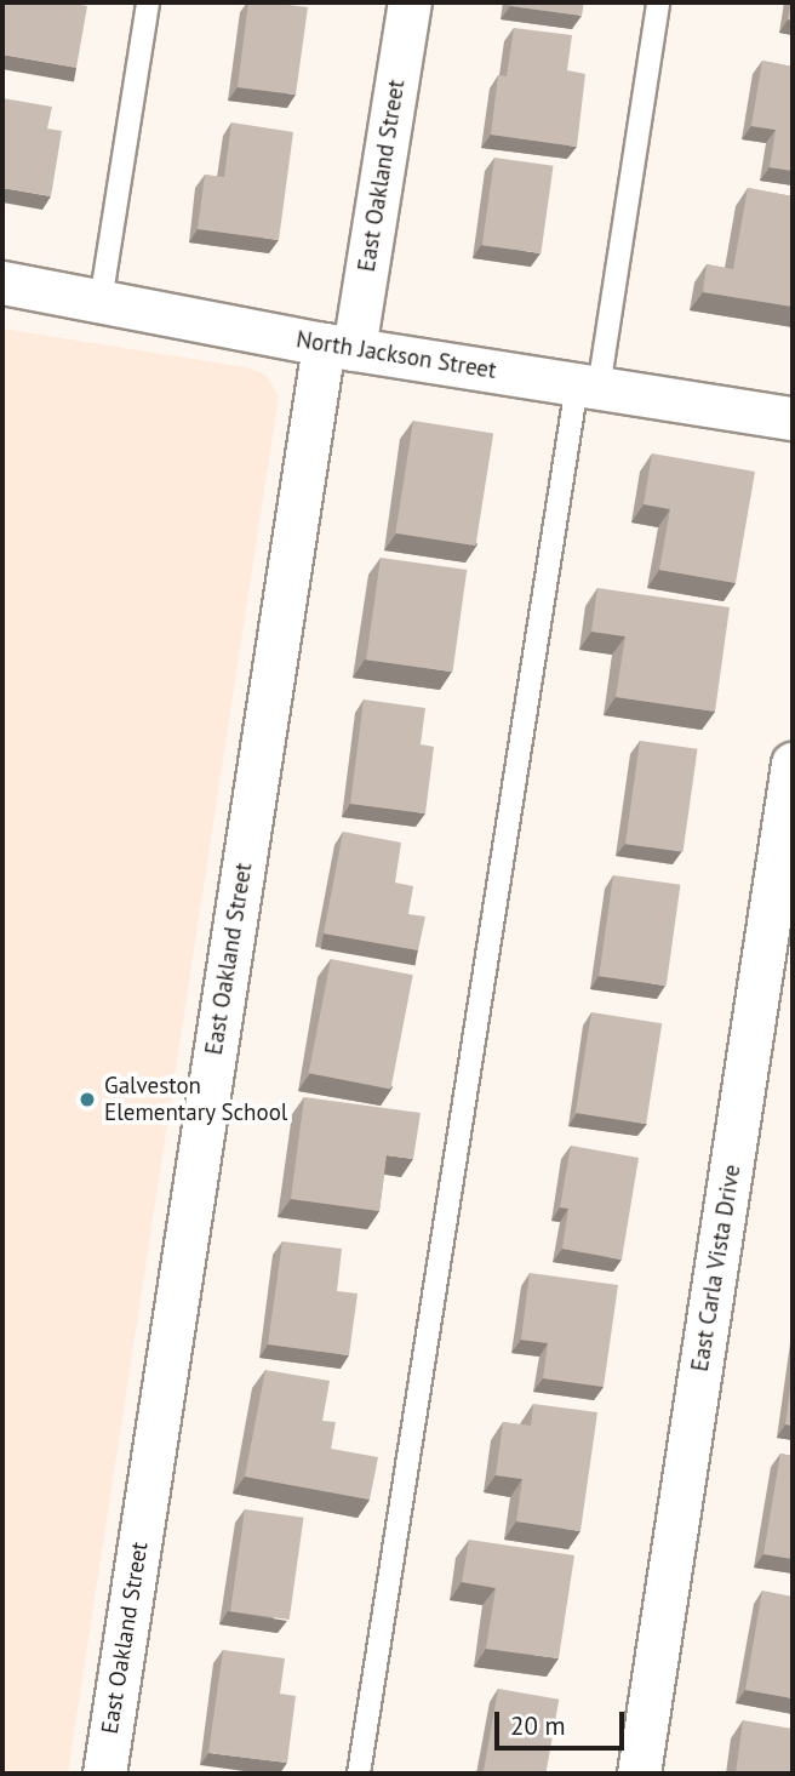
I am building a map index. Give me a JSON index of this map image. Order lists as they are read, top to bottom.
{
  "streets": {
    "street": ["East Oakland Street", "North Jackson Street", "East Carla Vista Drive"]
  },
  "crossings": [
    ["East Oakland Street", "North Jackson Street"]
  ],
  "places": ["Galveston Elementary School"],
  "scale_bar": "20 m"
}
